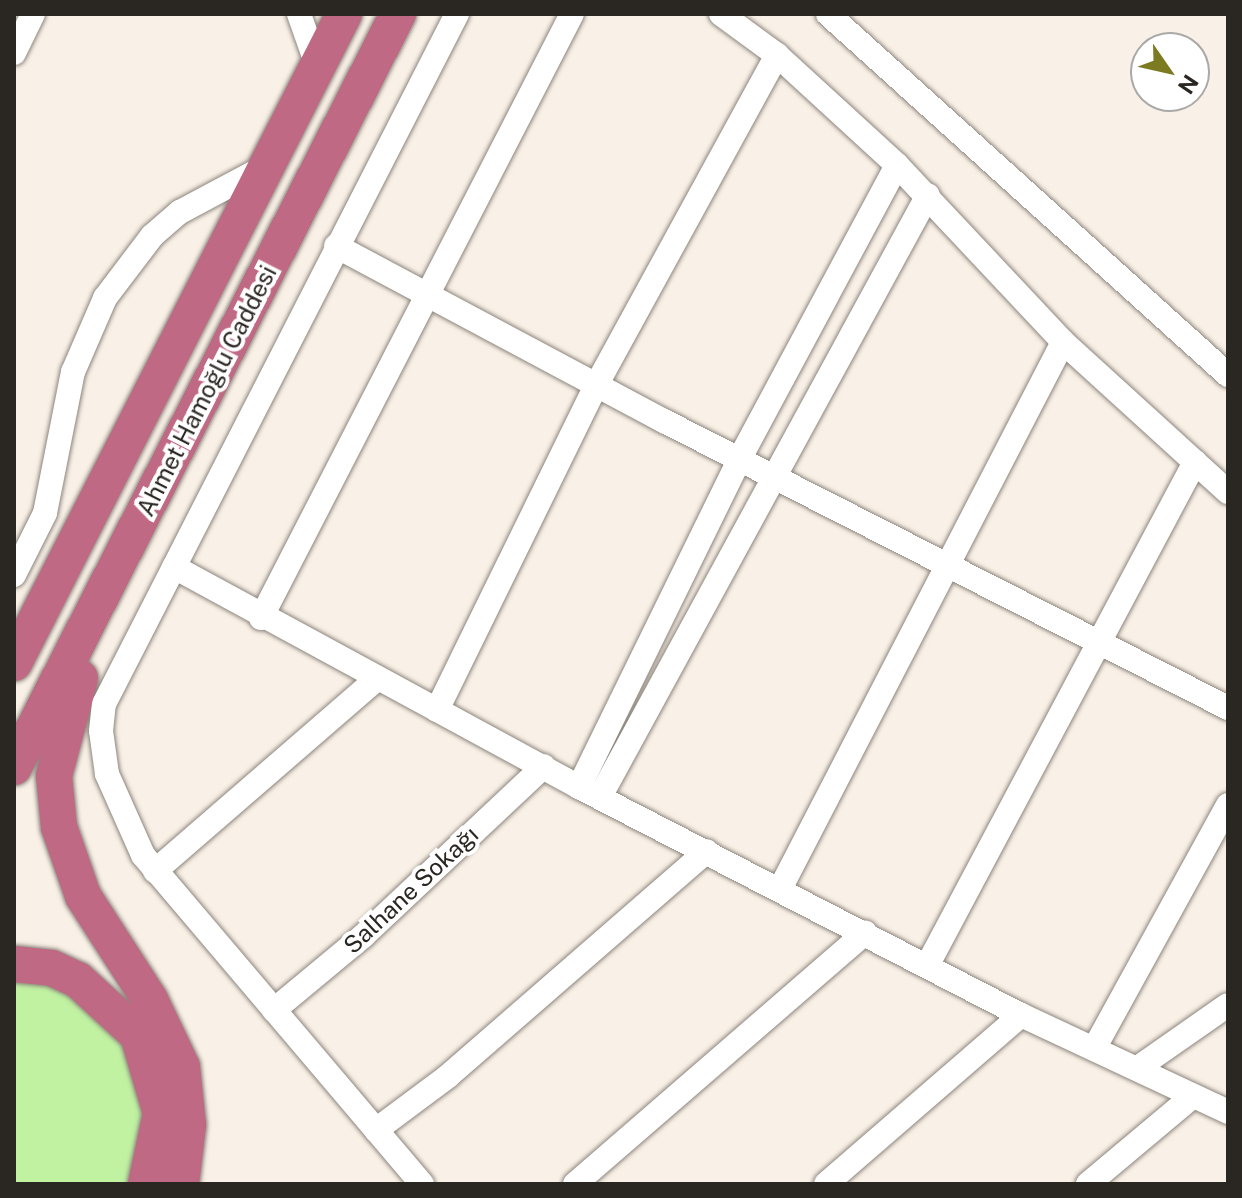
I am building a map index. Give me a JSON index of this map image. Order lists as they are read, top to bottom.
{
  "streets": {
    "highway": ["Ahmet Hamoğlu Caddesi"],
    "street": ["Salhane Sokağı"]
  },
  "north": "bottom right"
}
